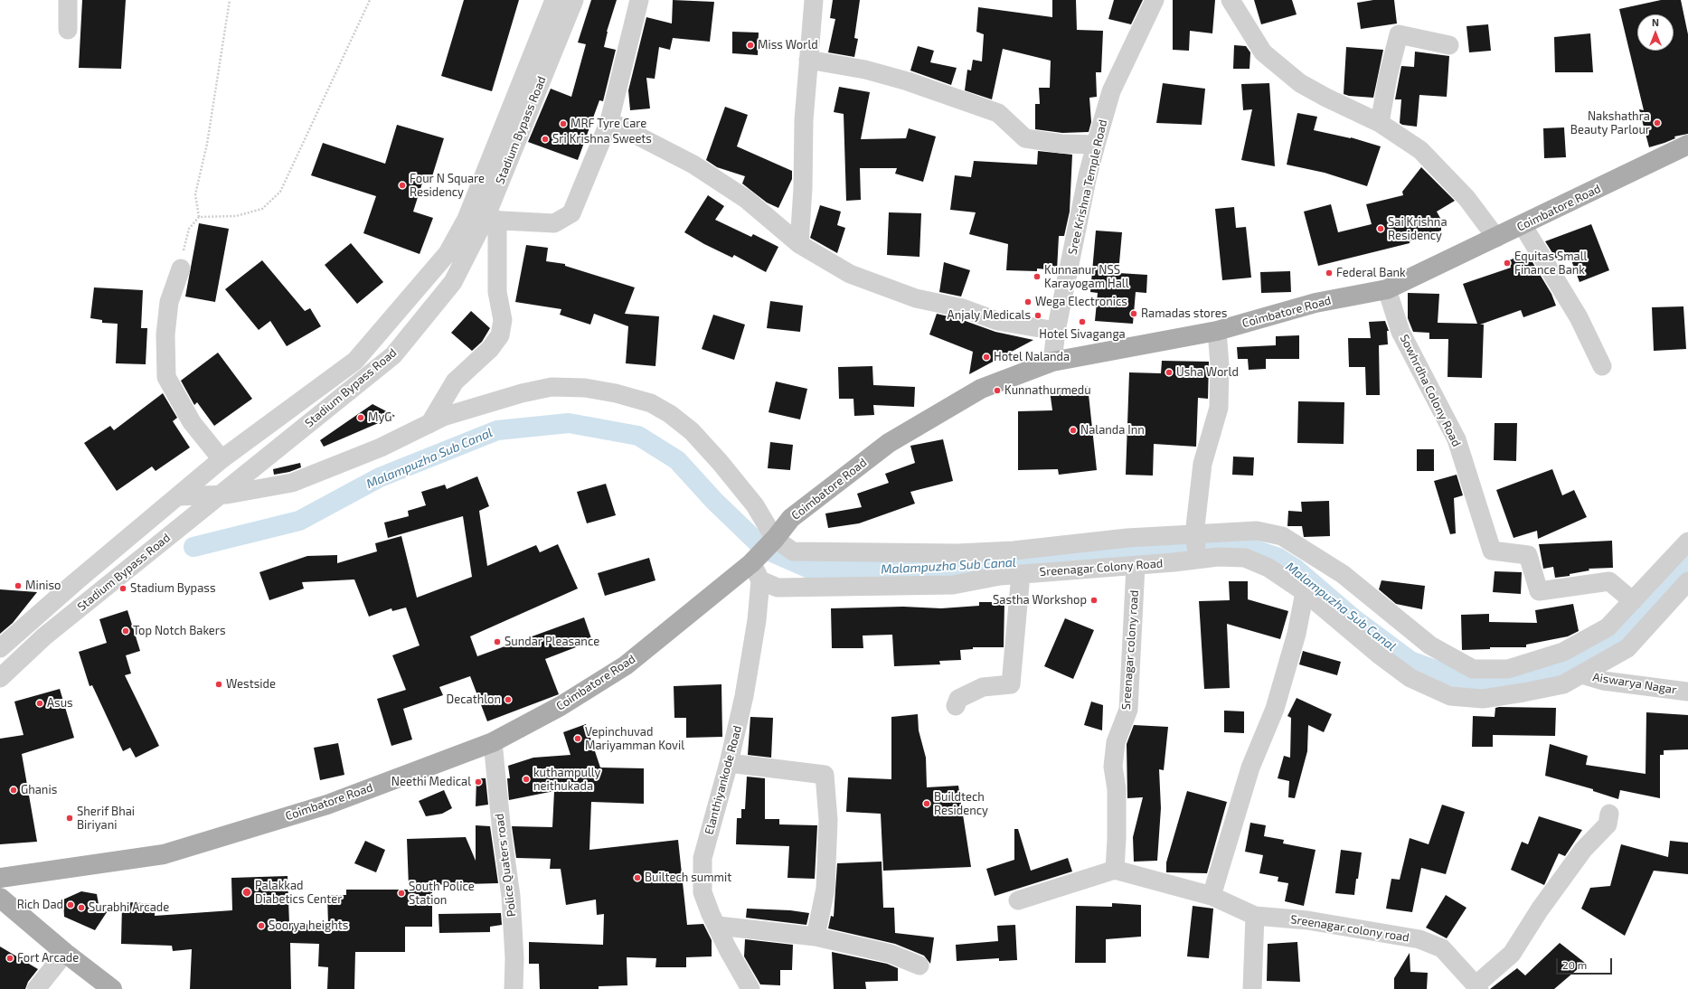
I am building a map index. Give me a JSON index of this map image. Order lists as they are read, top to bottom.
{
  "streets": {
    "main road": ["Coimbatore Road"],
    "street": [
      "Stadium Bypass Road",
      "Sree Krishna Temple Road",
      "Sowhrdha Colony Road",
      "Sreenagar Colony Road",
      "Sreenagar colony road",
      "Aiswarya Nagar",
      "Elanthiyankode Road",
      "Police Quaters road"
    ]
  },
  "crossings": [
    ["Sree Krishna Temple Road", "Coimbatore Road"],
    ["Coimbatore Road", "Sowhrdha Colony Road"],
    ["Coimbatore Road", "Police Quaters road"],
    ["Sreenagar Colony Road", "Sreenagar colony road"],
    ["Sreenagar Colony Road", "Aiswarya Nagar"],
    ["Sreenagar Colony Road", "Elanthiyankode Road"]
  ],
  "water": ["Malampuzha Sub Canal"],
  "places": [
    "Miss World",
    "Nakshathra Beauty Parlour",
    "MRF Tyre Care",
    "Sri Krishna Sweets",
    "Four N Square Residency",
    "Sai Krishna Residency",
    "Equitas Small Finance Bank",
    "Federal Bank",
    "Kunnanur NSS Karayogam Hall",
    "Wega Electronics",
    "Ramadas stores",
    "Anjaly Medicals",
    "Hotel Sivaganga",
    "Hotel Nalanda",
    "Usha World",
    "Kunnathurmedu",
    "MyG",
    "Nalanda Inn",
    "Miniso",
    "Stadium Bypass",
    "Sastha Workshop",
    "Top Notch Bakers",
    "Sundar Pleasance",
    "Westside",
    "Decathlon",
    "Asus",
    "Vepinchuvad Mariyamman Kovil",
    "kuthampully neithukada",
    "Neethi Medical",
    "Ghanis",
    "Buildtech Residency",
    "Sherif Bhai Biriyani",
    "Builtech summit",
    "Palakkad Diabetics Center",
    "South Police Station",
    "Rich Dad",
    "Surabhi Arcade",
    "Soorya heights",
    "Fort Arcade"
  ],
  "scale_bar": "20 m",
  "north": "top"
}
